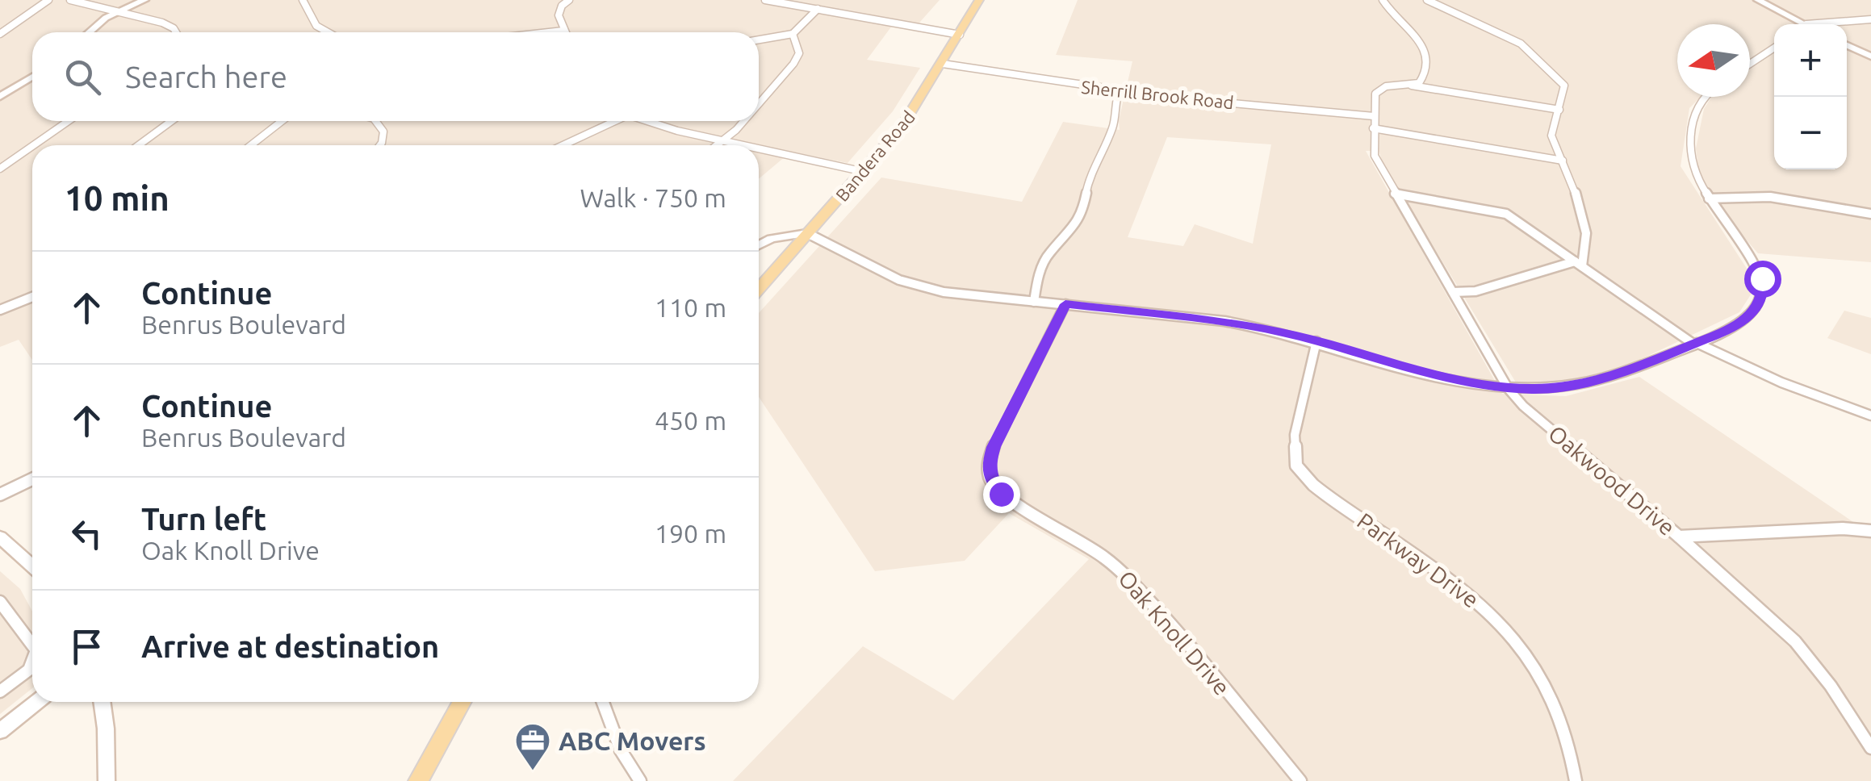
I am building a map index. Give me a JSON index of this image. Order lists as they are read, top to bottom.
{
  "streets": {
    "main road": ["Bandera Road"],
    "street": [
      "Sherrill Brook Road",
      "Oakwood Drive",
      "Parkway Drive",
      "Oak Knoll Drive"
    ]
  },
  "crossings": [
    ["Sherrill Brook Road", "Bandera Road"],
    ["Sherrill Brook Road", "Oakwood Drive"]
  ],
  "places": {
    "office": ["ABC Movers"]
  },
  "north": "left",
  "page": {
    "map_buttons": ["+", "−"],
    "search": "Search here",
    "heading": ["10 min", "Walk · 750 m"],
    "list": [
      ["Continue", "Benrus Boulevard", "110 m"],
      ["Continue", "Benrus Boulevard", "450 m"],
      ["Turn left", "Oak Knoll Drive", "190 m"],
      "Arrive at destination"
    ]
  }
}
